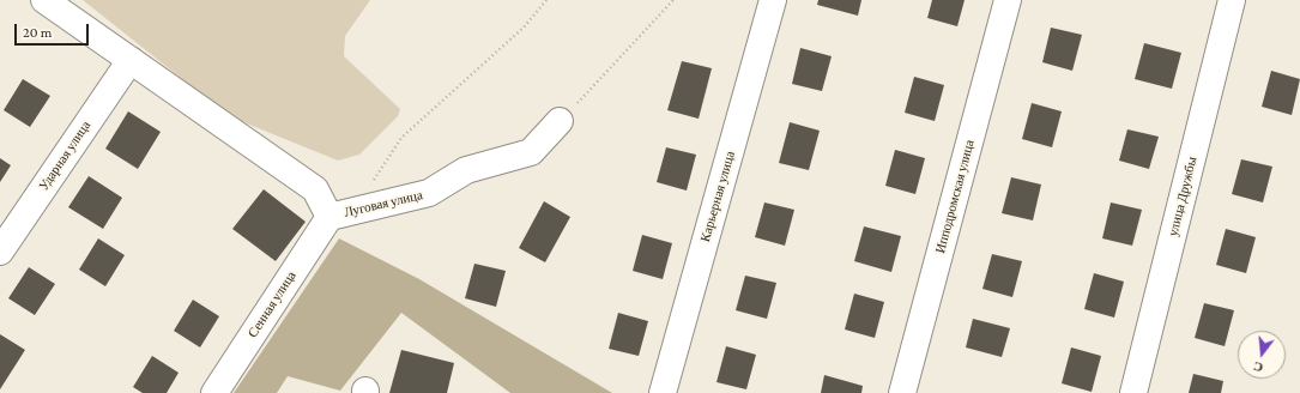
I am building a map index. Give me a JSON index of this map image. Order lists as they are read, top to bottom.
{
  "streets": {
    "street": [
      "Ударная улица",
      "Карьерная улица",
      "Ипподромская улица",
      "улица Дружбы",
      "Луговая улица",
      "Сенная улица"
    ]
  },
  "crossings": [
    ["Луговая улица", "Сенная улица"]
  ],
  "scale_bar": "20 m",
  "north": "bottom"
}
